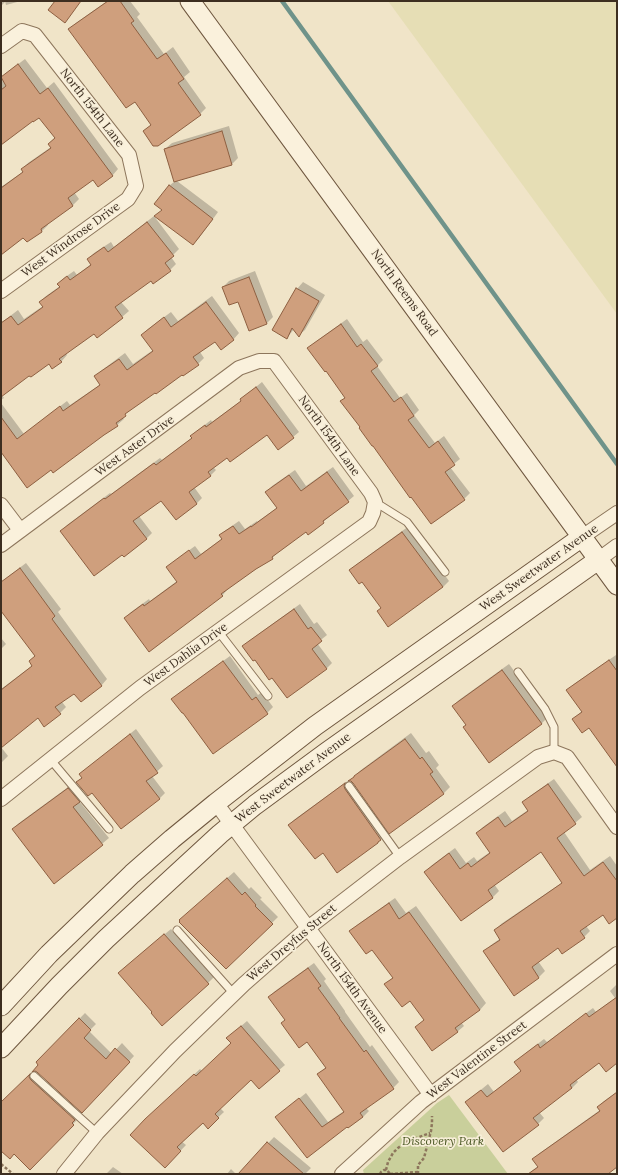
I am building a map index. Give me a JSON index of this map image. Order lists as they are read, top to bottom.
{
  "streets": {
    "street": [
      "North 154th Lane",
      "West Windrose Drive",
      "North Reems Road",
      "West Aster Drive",
      "West Sweetwater Avenue",
      "West Dahlia Drive",
      "West Dreyfus Street",
      "North 154th Avenue",
      "West Valentine Street"
    ]
  },
  "crossings": [
    ["North 154th Lane", "West Windrose Drive"],
    ["North 154th Lane", "West Aster Drive"],
    ["North 154th Lane", "West Dahlia Drive"],
    ["North Reems Road", "West Sweetwater Avenue"],
    ["West Sweetwater Avenue", "North 154th Avenue"],
    ["West Dreyfus Street", "North 154th Avenue"],
    ["North 154th Avenue", "West Valentine Street"]
  ],
  "parks": ["Discovery Park"]
}
